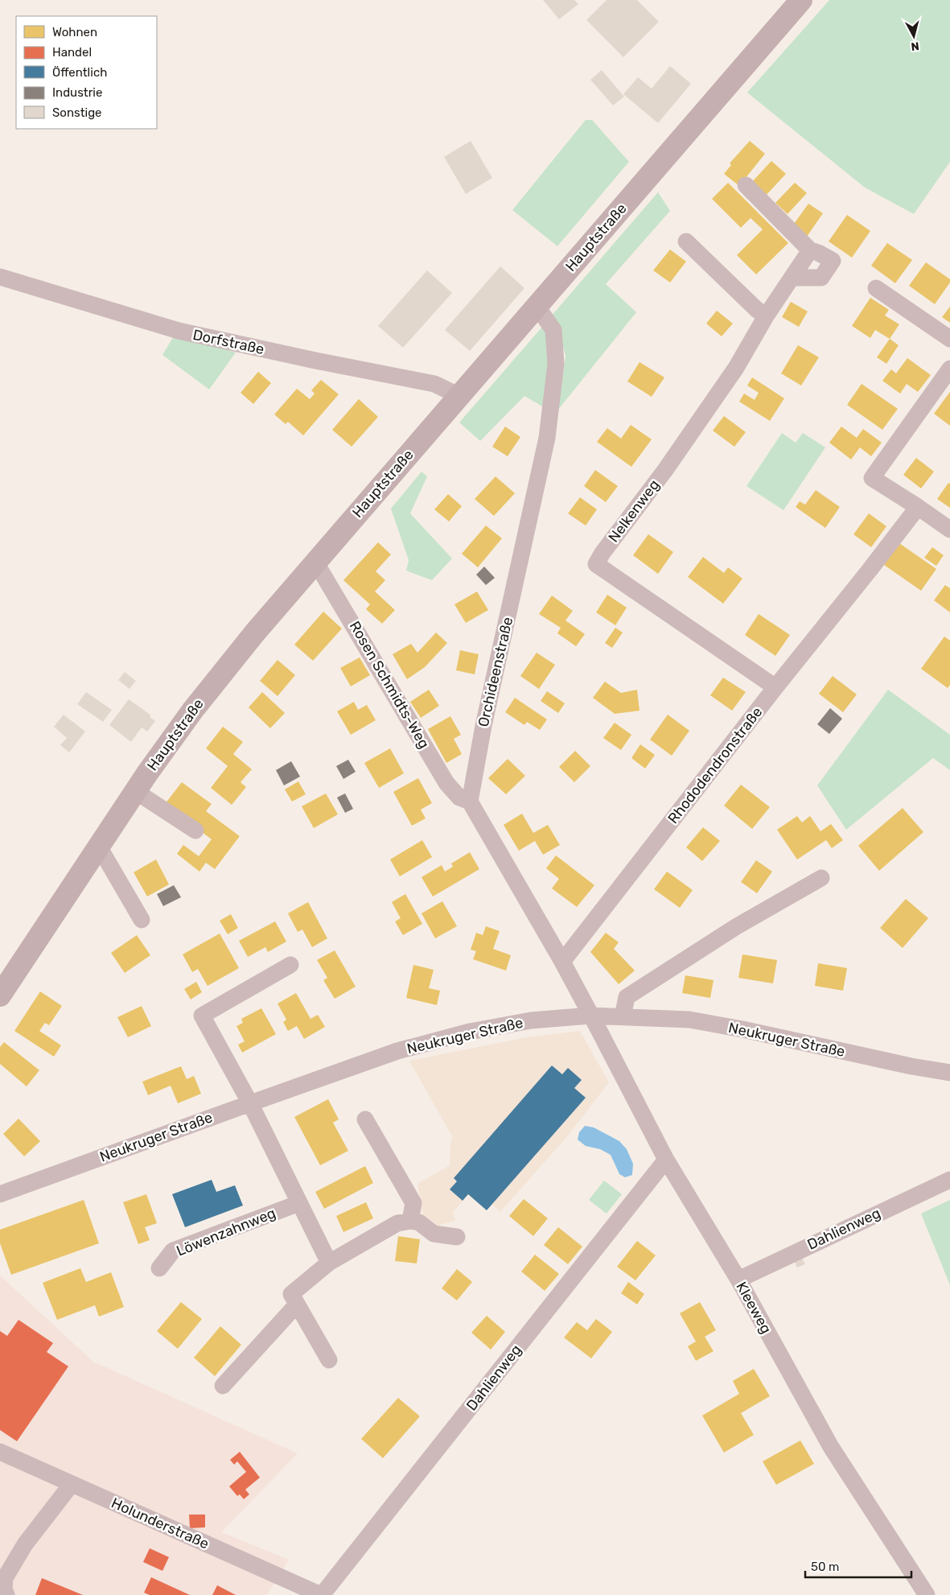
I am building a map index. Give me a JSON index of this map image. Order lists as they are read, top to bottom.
{
  "streets": {
    "main road": ["Hauptstraße"],
    "street": [
      "Dorfstraße",
      "Nelkenweg",
      "Orchideenstraße",
      "Rosen Schmidts-Weg",
      "Rhododendronstraße",
      "Neukruger Straße",
      "Dahlienweg",
      "Löwenzahnweg",
      "Kleeweg",
      "Holunderstraße"
    ]
  },
  "crossings": [
    ["Hauptstraße", "Dorfstraße"],
    ["Hauptstraße", "Orchideenstraße"],
    ["Hauptstraße", "Rosen Schmidts-Weg"],
    ["Nelkenweg", "Rhododendronstraße"],
    ["Orchideenstraße", "Rosen Schmidts-Weg"],
    ["Neukruger Straße", "Kleeweg"],
    ["Dahlienweg", "Kleeweg"],
    ["Dahlienweg", "Holunderstraße"]
  ],
  "legend": [
    "Wohnen",
    "Handel",
    "Öffentlich",
    "Industrie",
    "Sonstige"
  ],
  "scale_bar": "50 m",
  "north": "bottom"
}
